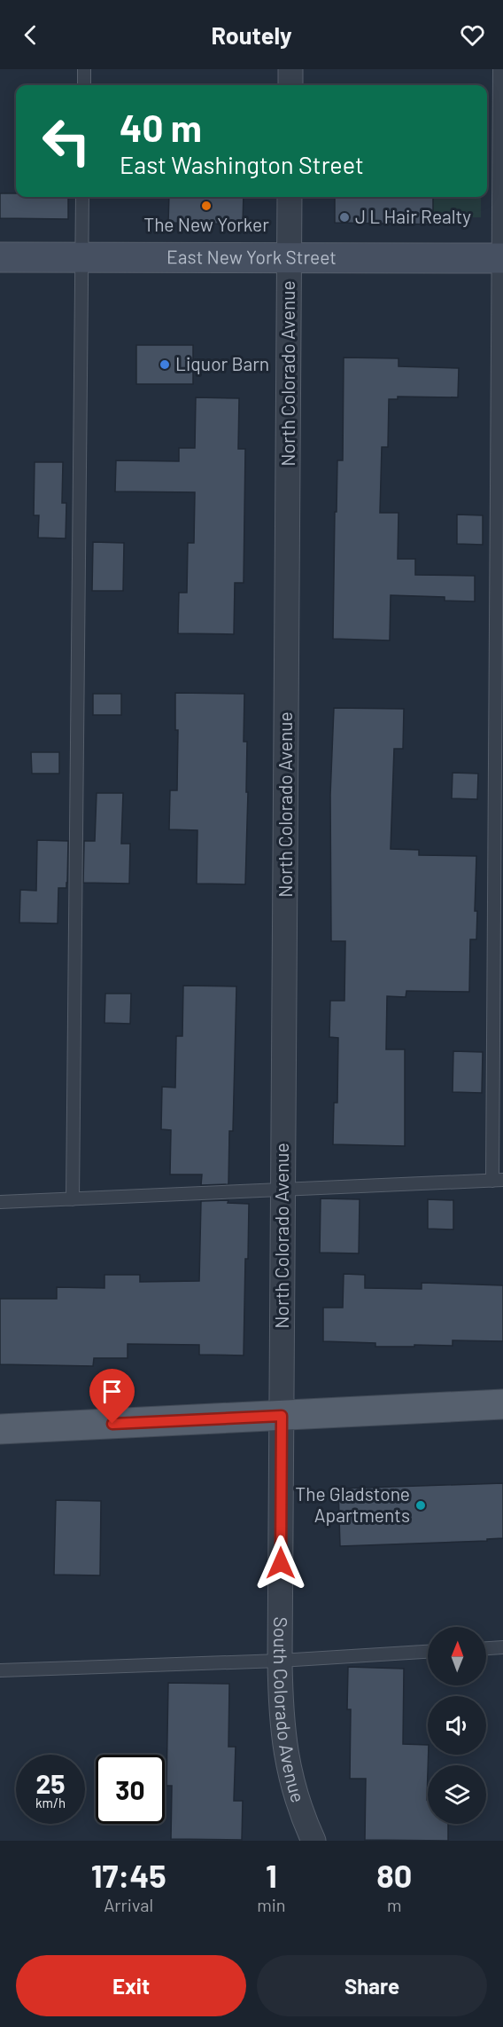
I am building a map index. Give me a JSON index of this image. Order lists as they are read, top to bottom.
{
  "streets": {
    "main road": ["East New York Street"],
    "street": ["North Colorado Avenue", "South Colorado Avenue"]
  },
  "crossings": [
    ["East New York Street", "North Colorado Avenue"],
    ["North Colorado Avenue", "South Colorado Avenue"]
  ],
  "places": [
    "The New Yorker",
    "J L Hair Realty",
    "Liquor Barn",
    "The Gladstone Apartments"
  ],
  "north": "top",
  "page": {
    "header": "Routely",
    "turn": ["40 m", "East Washington Street"],
    "speed": "25 km/h",
    "limit": "30",
    "eta": [
      "17:45",
      "Arrival",
      "1",
      "min",
      "80",
      "m"
    ],
    "buttons": ["Exit", "Share"]
  }
}
